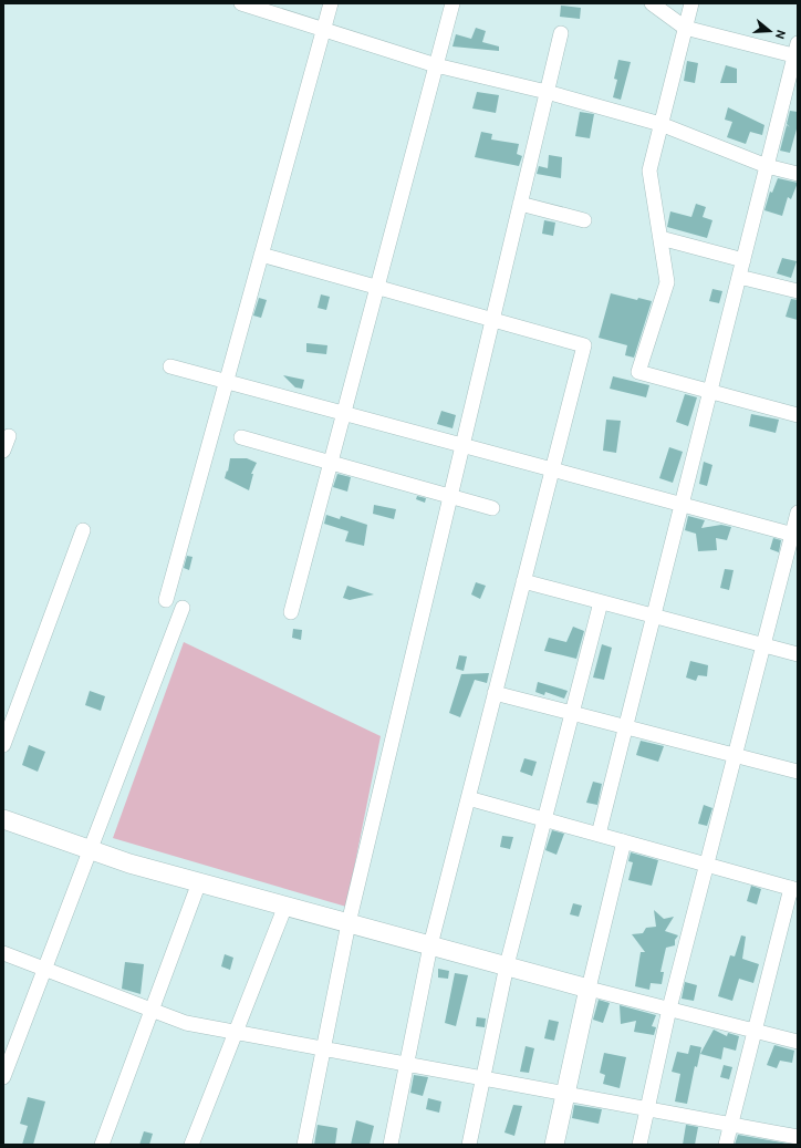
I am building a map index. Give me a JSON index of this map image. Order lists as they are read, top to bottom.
{
  "north": "right"
}
